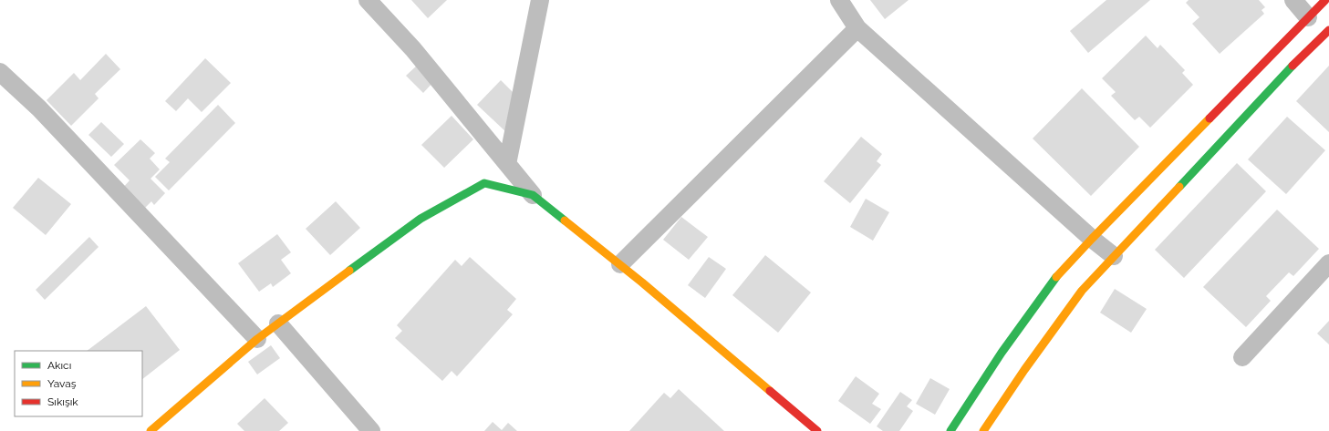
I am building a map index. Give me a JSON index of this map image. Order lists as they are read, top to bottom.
{
  "legend": ["Akıcı", "Yavaş", "Sıkışık"]
}
